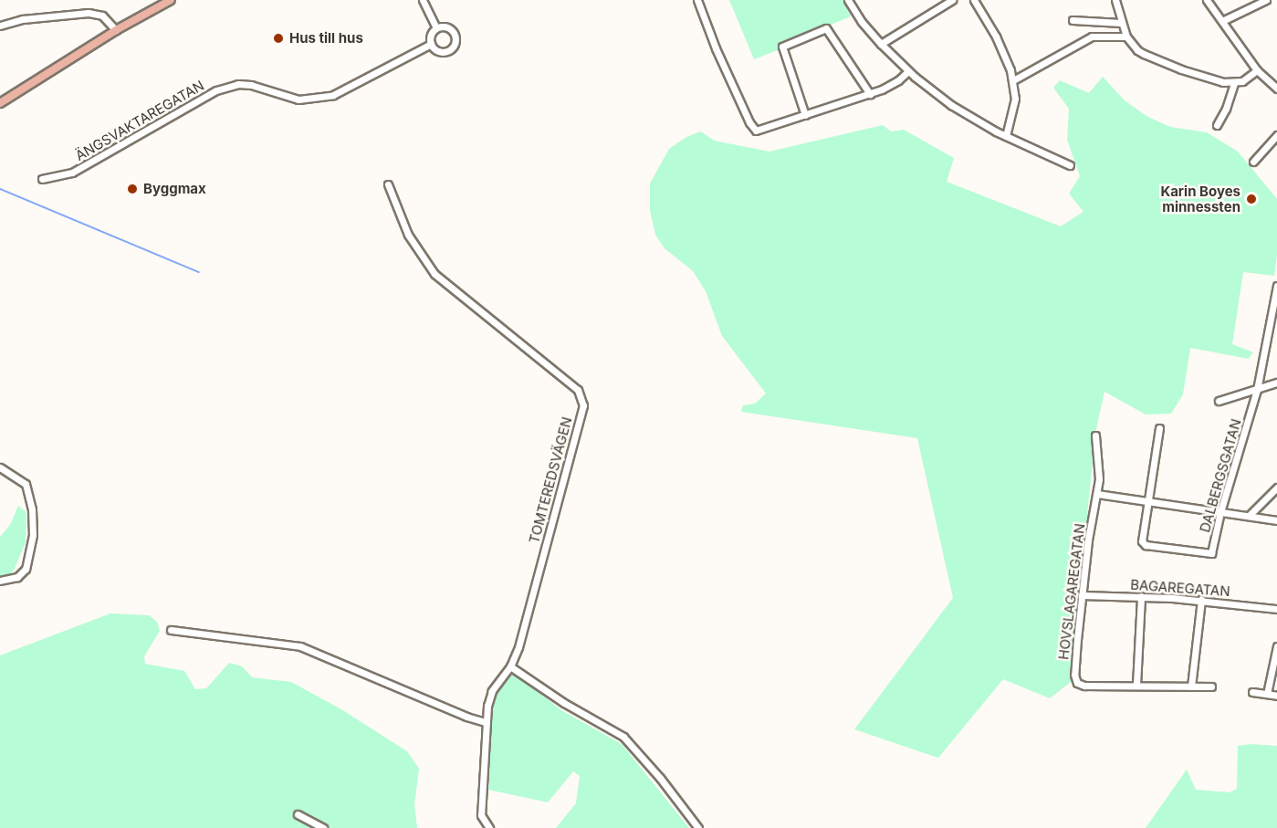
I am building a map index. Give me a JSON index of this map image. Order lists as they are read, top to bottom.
{
  "streets": {
    "street": [
      "ÄNGSVAKTAREGATAN",
      "DALBERGSGATAN",
      "TOMTEREDSVÄGEN",
      "BAGAREGATAN",
      "HOVSLAGAREGATAN"
    ]
  },
  "crossings": [
    ["BAGAREGATAN", "HOVSLAGAREGATAN"]
  ],
  "places": ["Hus till hus", "Byggmax", "Karin Boyes minnessten"]
}
